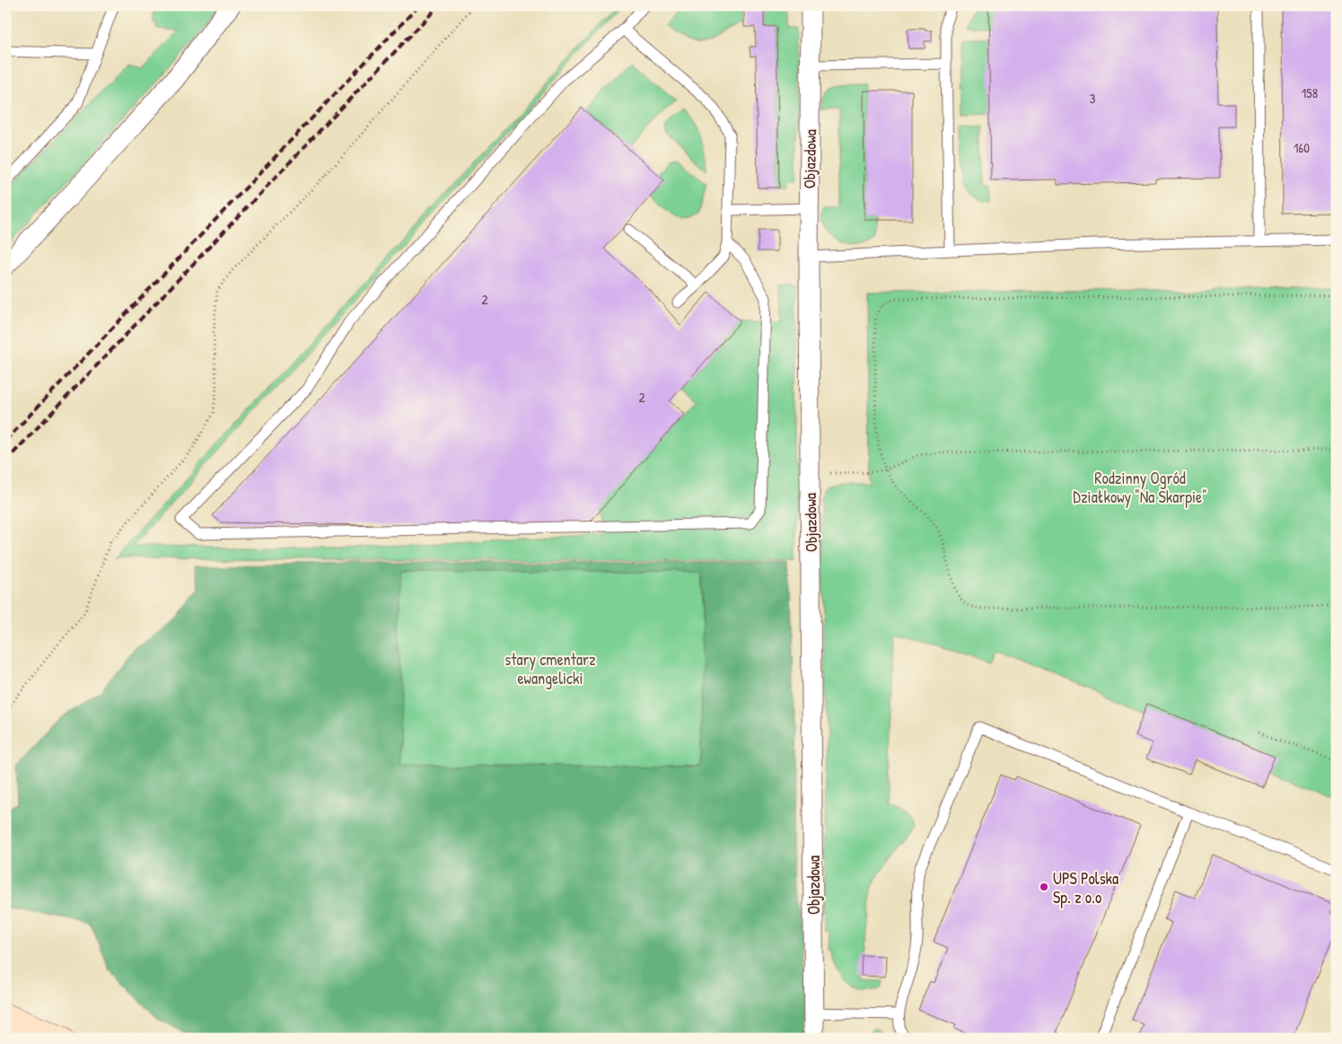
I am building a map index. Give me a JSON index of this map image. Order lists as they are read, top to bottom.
{
  "streets": {
    "street": ["Objazdowa"]
  },
  "parks": ["Rodzinny Ogród Działkowy \"Na Skarpie\"", "stary cmentarz ewangelicki"],
  "places": ["UPS Polska Sp. z o.o"],
  "house_numbers": [
    "158",
    "3",
    "160",
    "2",
    "2"
  ]
}
